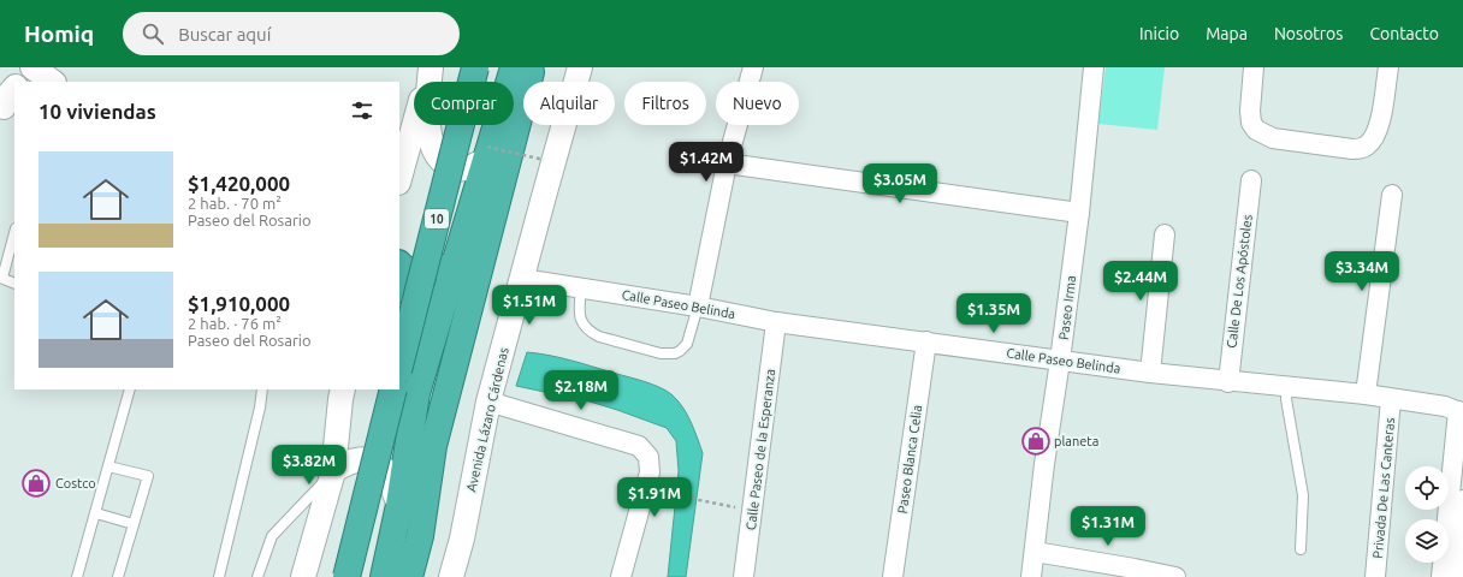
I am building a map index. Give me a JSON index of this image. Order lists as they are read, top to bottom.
{
  "streets": {
    "highway": ["10"],
    "street": [
      "Calle De Los Apóstoles",
      "Calle Paseo Belinda",
      "Paseo Irma",
      "Avenida Lázaro Cárdenas",
      "Calle Paseo de la Esperanza",
      "Paseo Blanca Celia",
      "Privada De Las Canteras"
    ]
  },
  "crossings": [
    ["Calle De Los Apóstoles", "Calle Paseo Belinda"],
    ["Calle Paseo Belinda", "Paseo Irma"],
    ["Calle Paseo Belinda", "Avenida Lázaro Cárdenas"],
    ["Calle Paseo Belinda", "Calle Paseo de la Esperanza"],
    ["Calle Paseo Belinda", "Paseo Blanca Celia"],
    ["Calle Paseo Belinda", "Privada De Las Canteras"]
  ],
  "places": {
    "shop": ["planeta", "Costco"]
  },
  "page": {
    "header": "Homiq",
    "search": "Buscar aquí",
    "nav": [
      "Inicio",
      "Mapa",
      "Nosotros",
      "Contacto"
    ],
    "chip": [
      "Comprar",
      "Alquilar",
      "Filtros",
      "Nuevo"
    ],
    "heading": "10 viviendas",
    "list": [
      {
        "name": "$1,420,000",
        "note": "2 hab. · 70 m² · Paseo del Rosario"
      },
      {
        "name": "$1,910,000",
        "note": "2 hab. · 76 m² · Paseo del Rosario"
      }
    ],
    "price": [
      "$1.42M",
      "$3.05M",
      "$3.34M",
      "$2.44M",
      "$1.51M",
      "$1.35M",
      "$2.18M",
      "$3.82M",
      "$1.91M",
      "$1.31M"
    ]
  }
}
